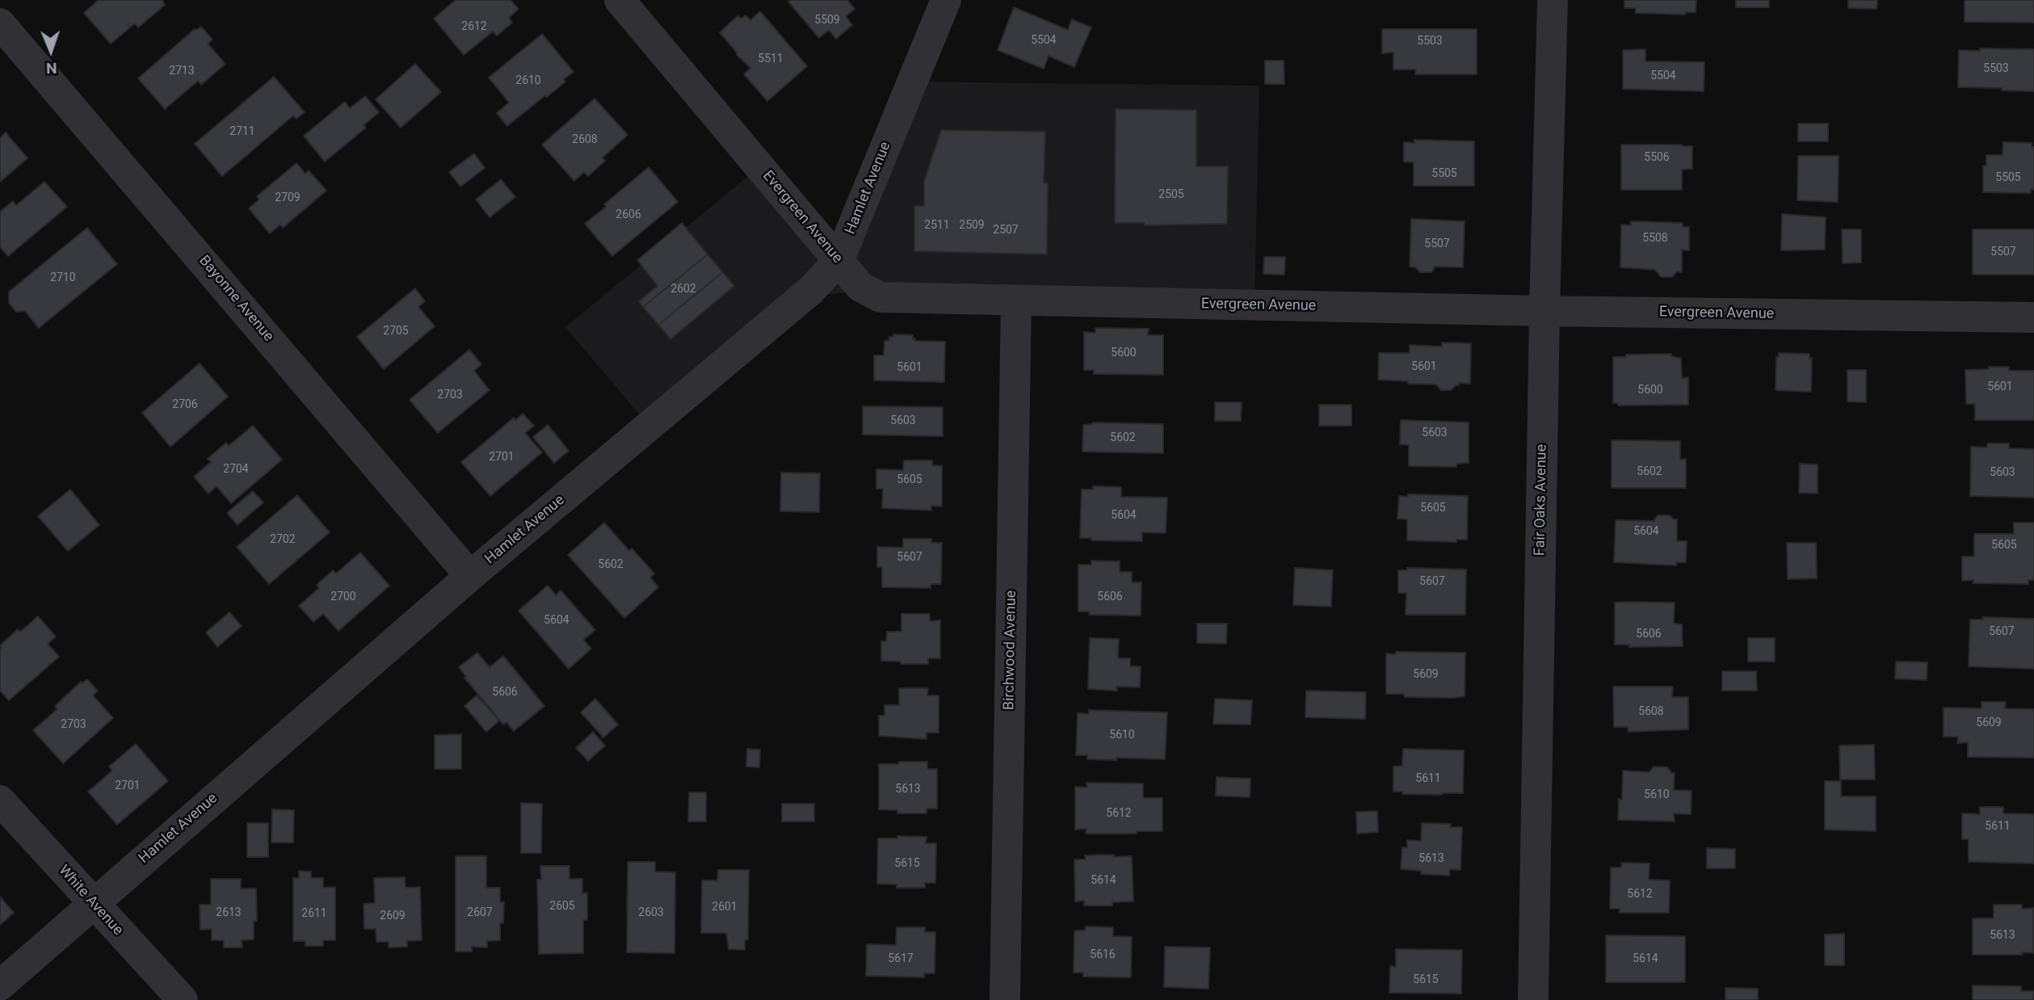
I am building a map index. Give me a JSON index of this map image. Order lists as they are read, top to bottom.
{
  "streets": {
    "street": [
      "Hamlet Avenue",
      "Evergreen Avenue",
      "Bayonne Avenue",
      "Fair Oaks Avenue",
      "Birchwood Avenue",
      "White Avenue"
    ]
  },
  "crossings": [
    ["Hamlet Avenue", "Evergreen Avenue"],
    ["Hamlet Avenue", "Bayonne Avenue"],
    ["Hamlet Avenue", "White Avenue"],
    ["Evergreen Avenue", "Fair Oaks Avenue"],
    ["Evergreen Avenue", "Birchwood Avenue"]
  ],
  "house_numbers": [
    "5509",
    "2612",
    "5504",
    "5503",
    "5511",
    "5503",
    "2713",
    "5504",
    "2610",
    "2711",
    "2608",
    "5506",
    "5505",
    "5505",
    "2505",
    "2709",
    "2606",
    "2511",
    "2509",
    "2507",
    "5508",
    "5507",
    "5507",
    "2710",
    "2602",
    "2705",
    "5600",
    "5601",
    "5601",
    "5601",
    "5600",
    "2703",
    "2706",
    "5603",
    "5603",
    "5602",
    "2701",
    "2704",
    "5602",
    "5603",
    "5605",
    "5605",
    "5604",
    "5604",
    "2702",
    "5605",
    "5607",
    "5602",
    "5607",
    "2700",
    "5606",
    "5604",
    "5607",
    "5606",
    "5609",
    "5606",
    "5608",
    "5609",
    "2703",
    "5610",
    "5611",
    "2701",
    "5613",
    "5610",
    "5612",
    "5611",
    "5613",
    "5615",
    "5614",
    "5612",
    "2605",
    "2601",
    "2613",
    "2607",
    "2603",
    "2611",
    "2609",
    "5613",
    "5616",
    "5617",
    "5614",
    "5615"
  ],
  "north": "bottom"
}
